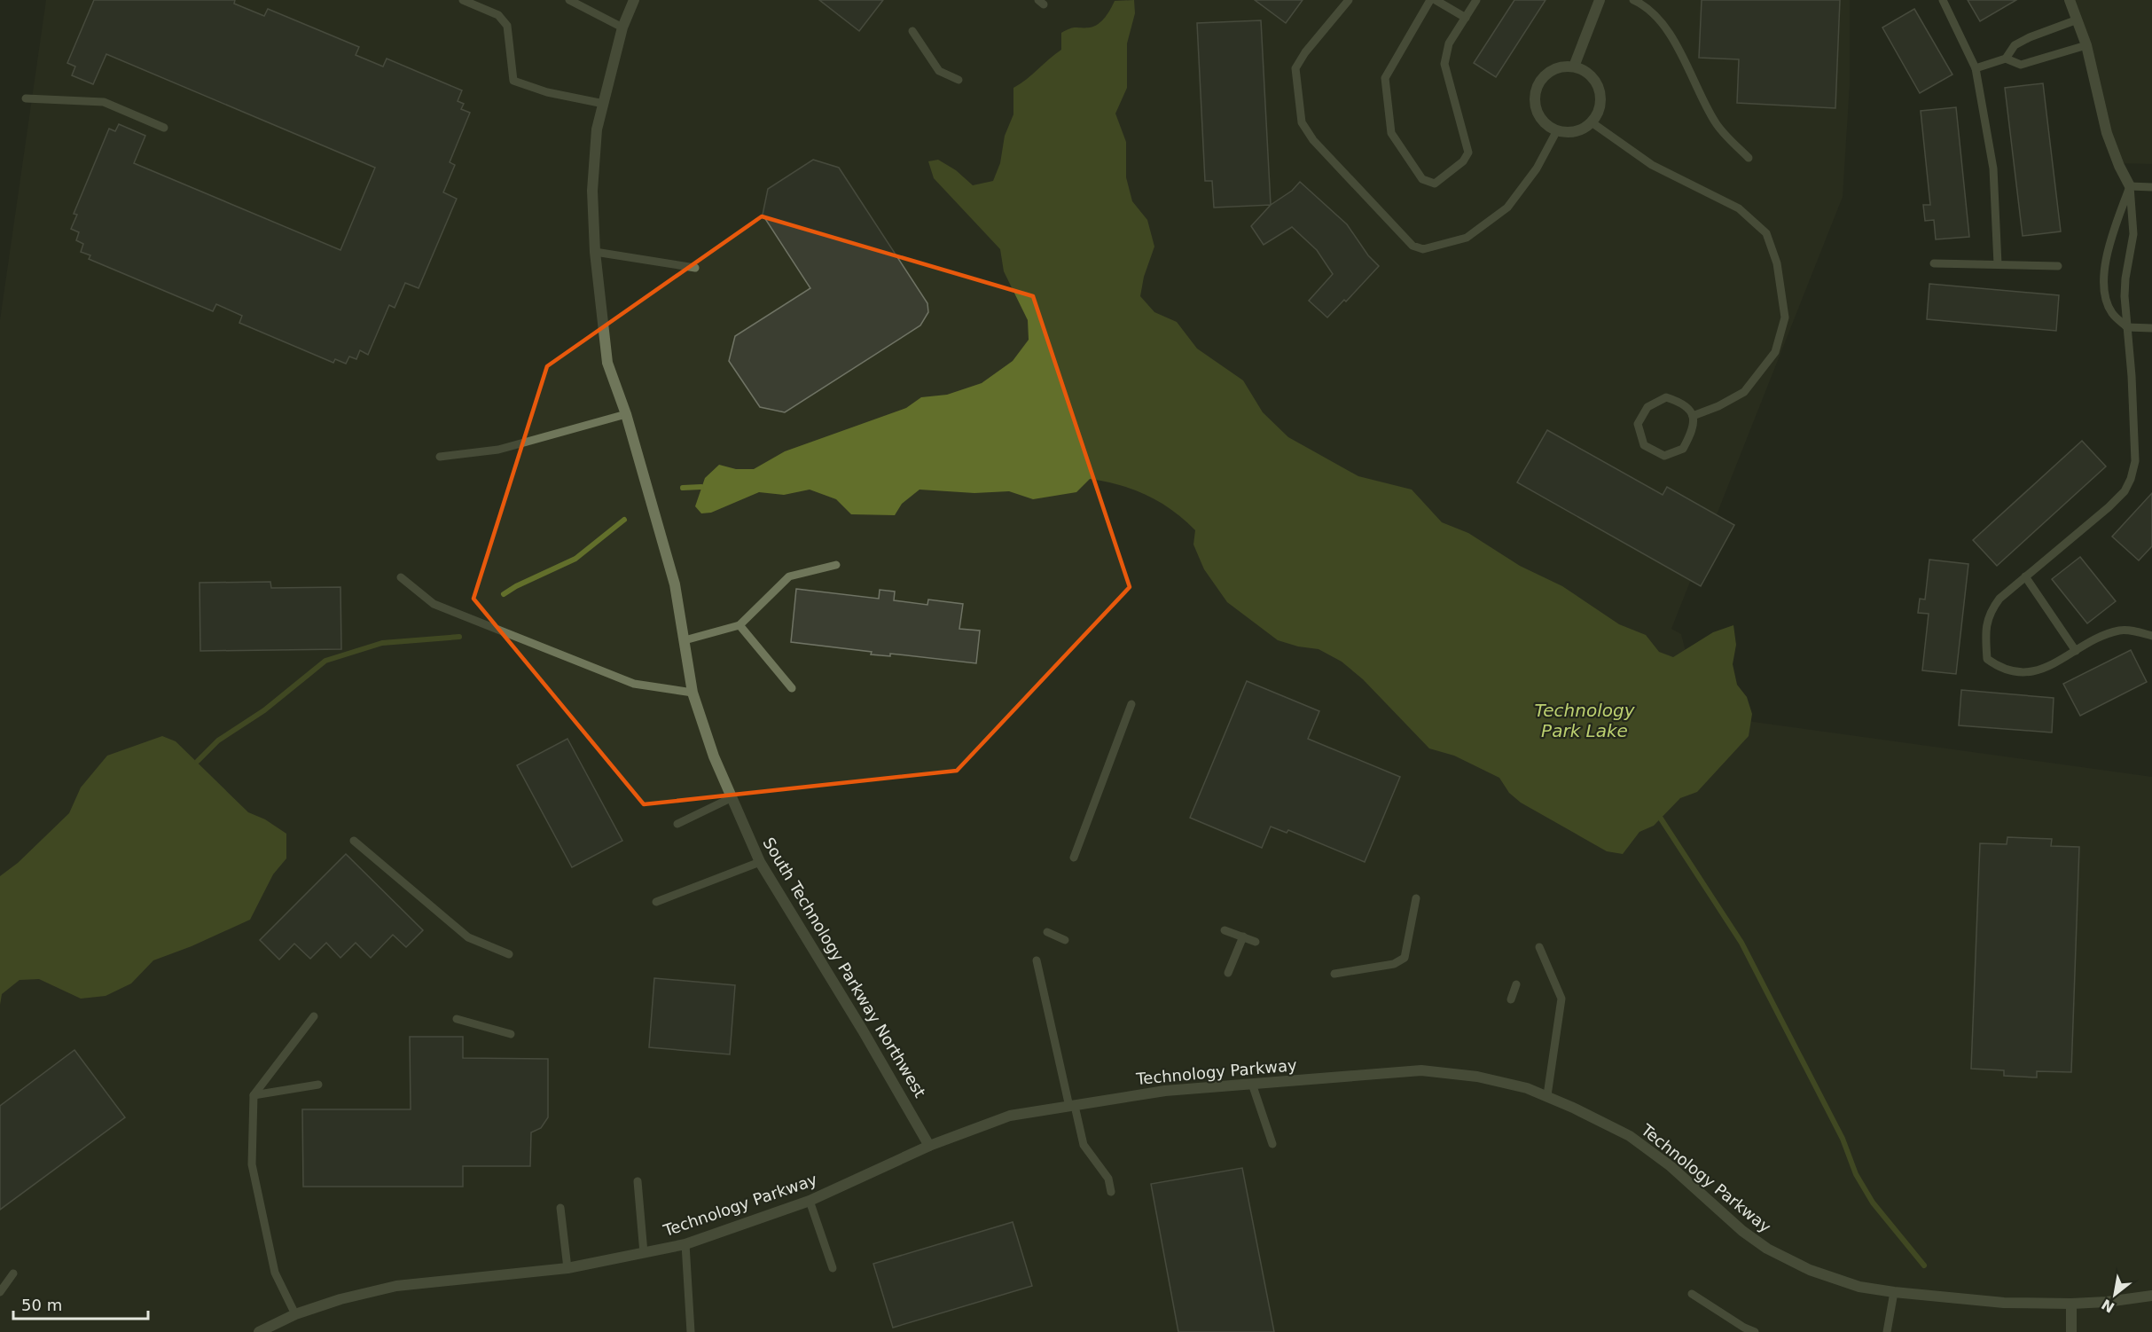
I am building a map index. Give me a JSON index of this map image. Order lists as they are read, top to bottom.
{
  "streets": {
    "street": ["South Technology Parkway Northwest", "Technology Parkway"]
  },
  "crossings": [
    ["South Technology Parkway Northwest", "Technology Parkway"]
  ],
  "water": ["Technology Park Lake"],
  "scale_bar": "50 m",
  "north": "bottom left"
}
